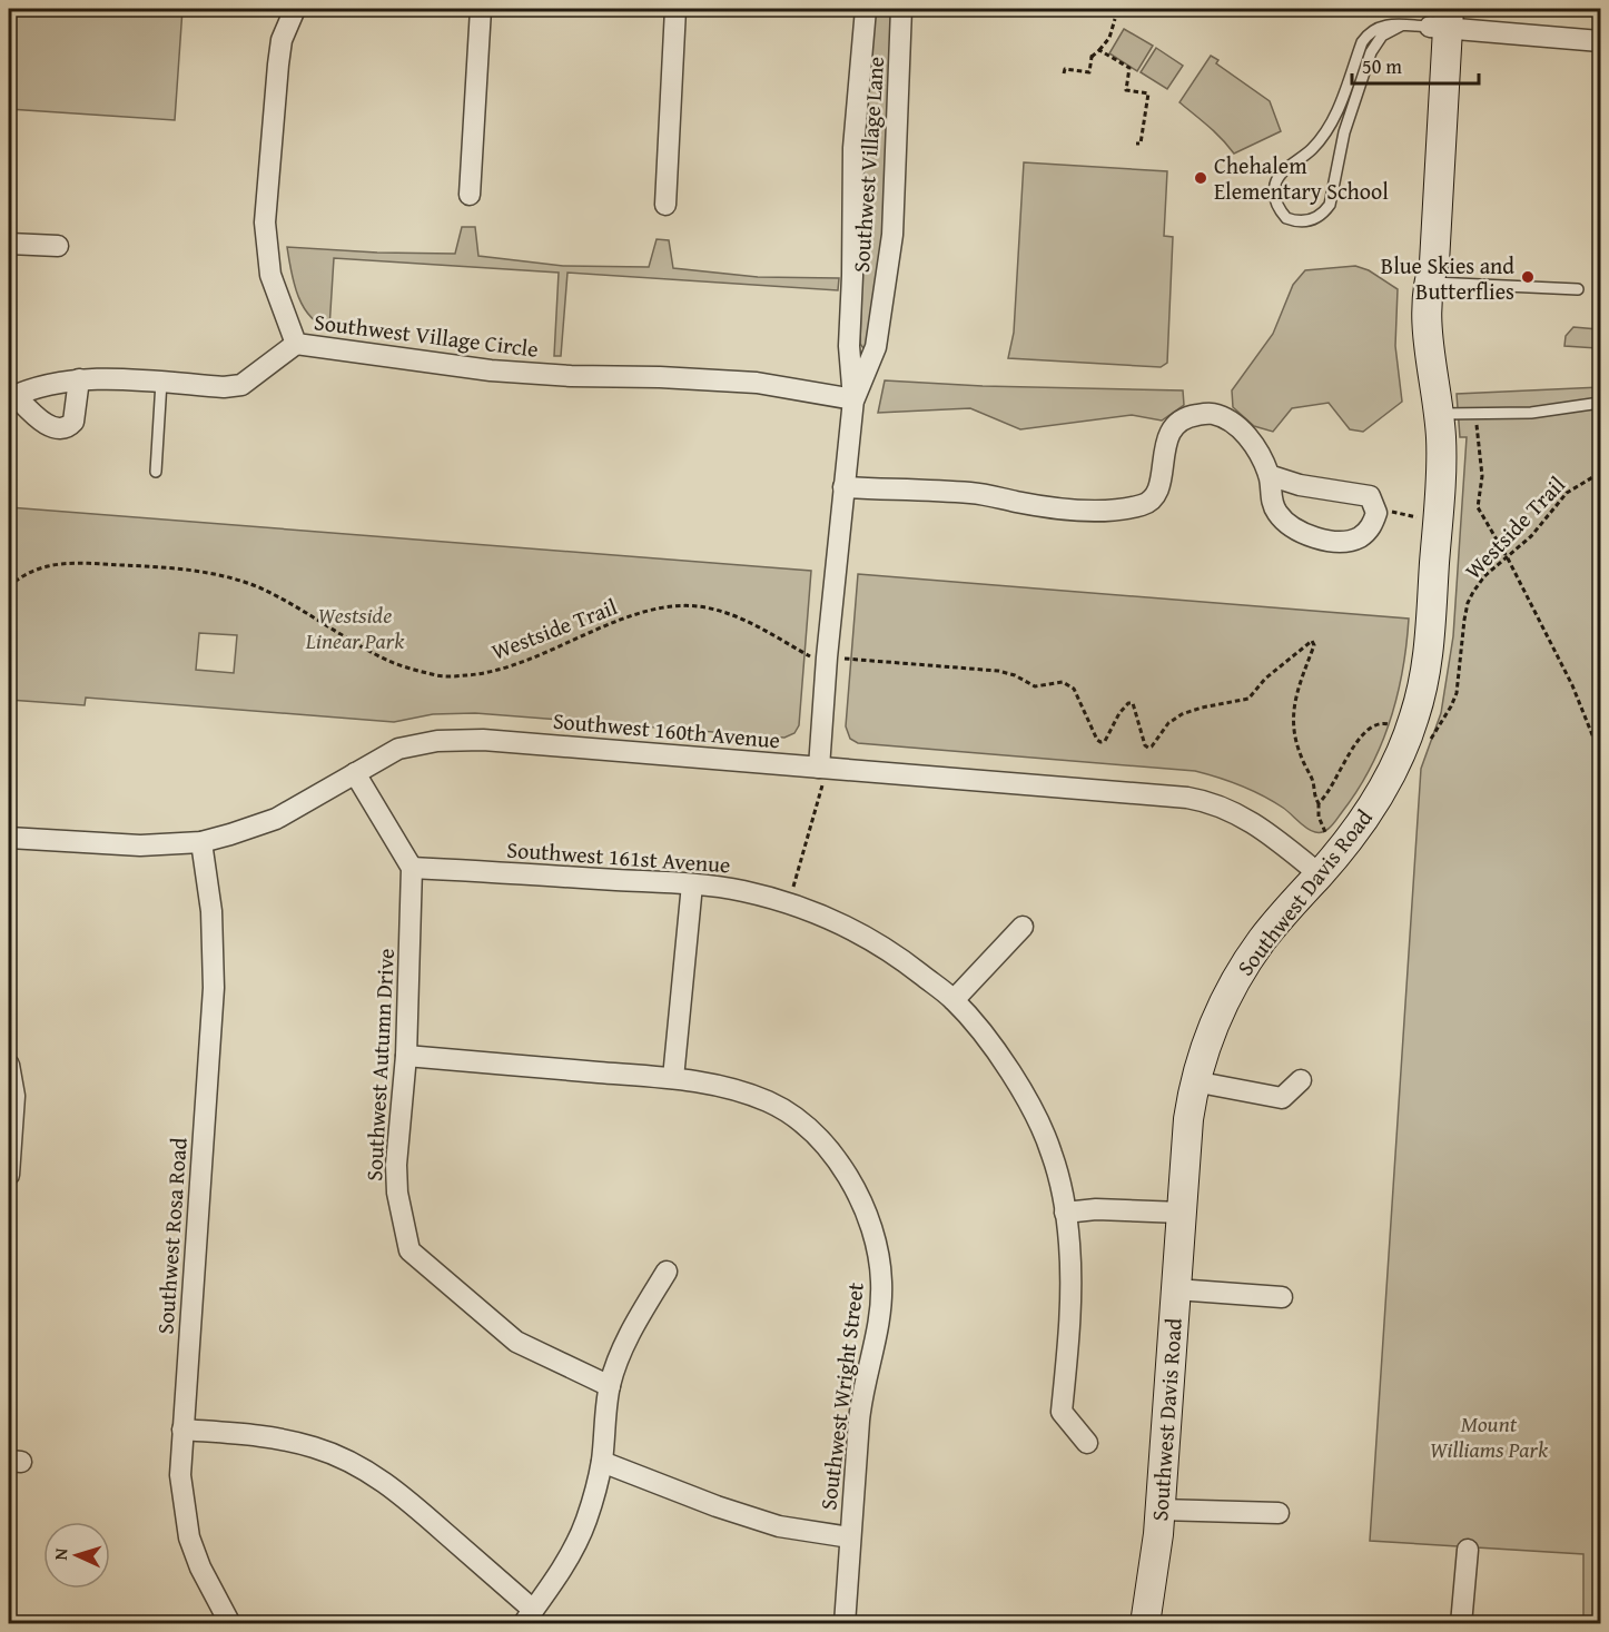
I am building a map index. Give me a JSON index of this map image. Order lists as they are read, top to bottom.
{
  "streets": {
    "street": [
      "Southwest Village Lane",
      "Southwest Village Circle",
      "Southwest 160th Avenue",
      "Southwest 161st Avenue",
      "Southwest Davis Road",
      "Southwest Autumn Drive",
      "Southwest Rosa Road",
      "Southwest Wright Street"
    ],
    "path": ["Westside Trail"]
  },
  "crossings": [
    ["Southwest Village Lane", "Southwest Village Circle"],
    ["Southwest Village Lane", "Southwest 160th Avenue"],
    ["Westside Trail", "Southwest Davis Road"],
    ["Southwest 160th Avenue", "Southwest Davis Road"],
    ["Southwest 160th Avenue", "Southwest Rosa Road"],
    ["Southwest 161st Avenue", "Southwest Autumn Drive"],
    ["Southwest Autumn Drive", "Southwest Wright Street"]
  ],
  "parks": ["Westside Linear Park", "Mount Williams Park"],
  "places": ["Chehalem Elementary School", "Blue Skies and Butterflies"],
  "scale_bar": "50 m",
  "north": "left"
}
